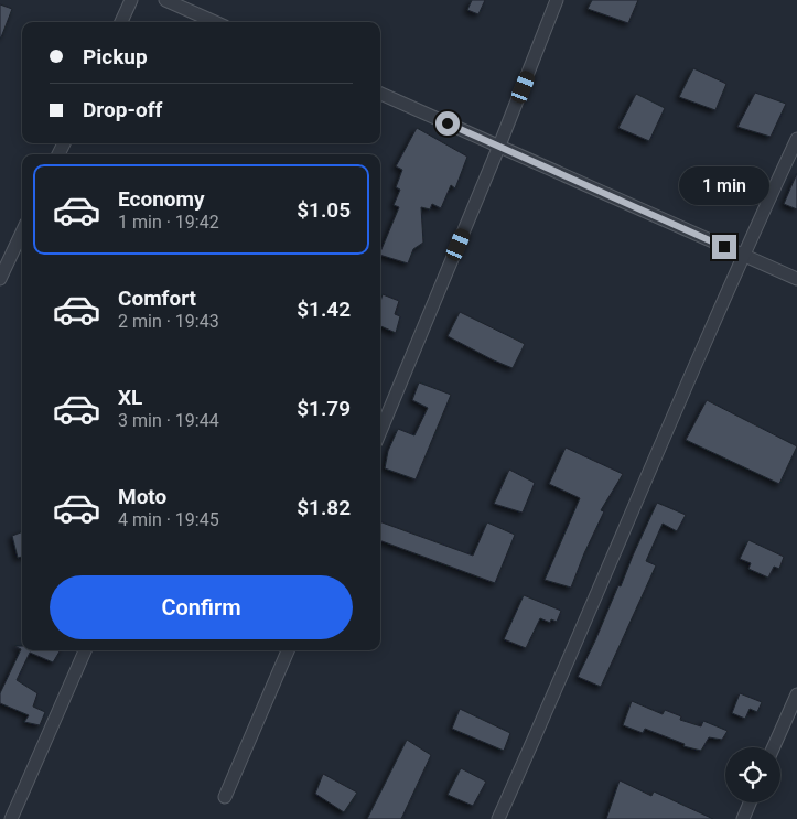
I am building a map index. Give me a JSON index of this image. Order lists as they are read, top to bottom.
{
  "page": {
    "banner": ["Pickup", "Drop-off"],
    "list": [
      {
        "name": "Economy",
        "note": "1 min · 19:42",
        "value": "$1.05"
      },
      {
        "name": "Comfort",
        "note": "2 min · 19:43",
        "value": "$1.42"
      },
      {
        "name": "XL",
        "note": "3 min · 19:44",
        "value": "$1.79"
      },
      {
        "name": "Moto",
        "note": "4 min · 19:45",
        "value": "$1.82"
      }
    ],
    "bubble": "1 min",
    "buttons": "Confirm"
  }
}
